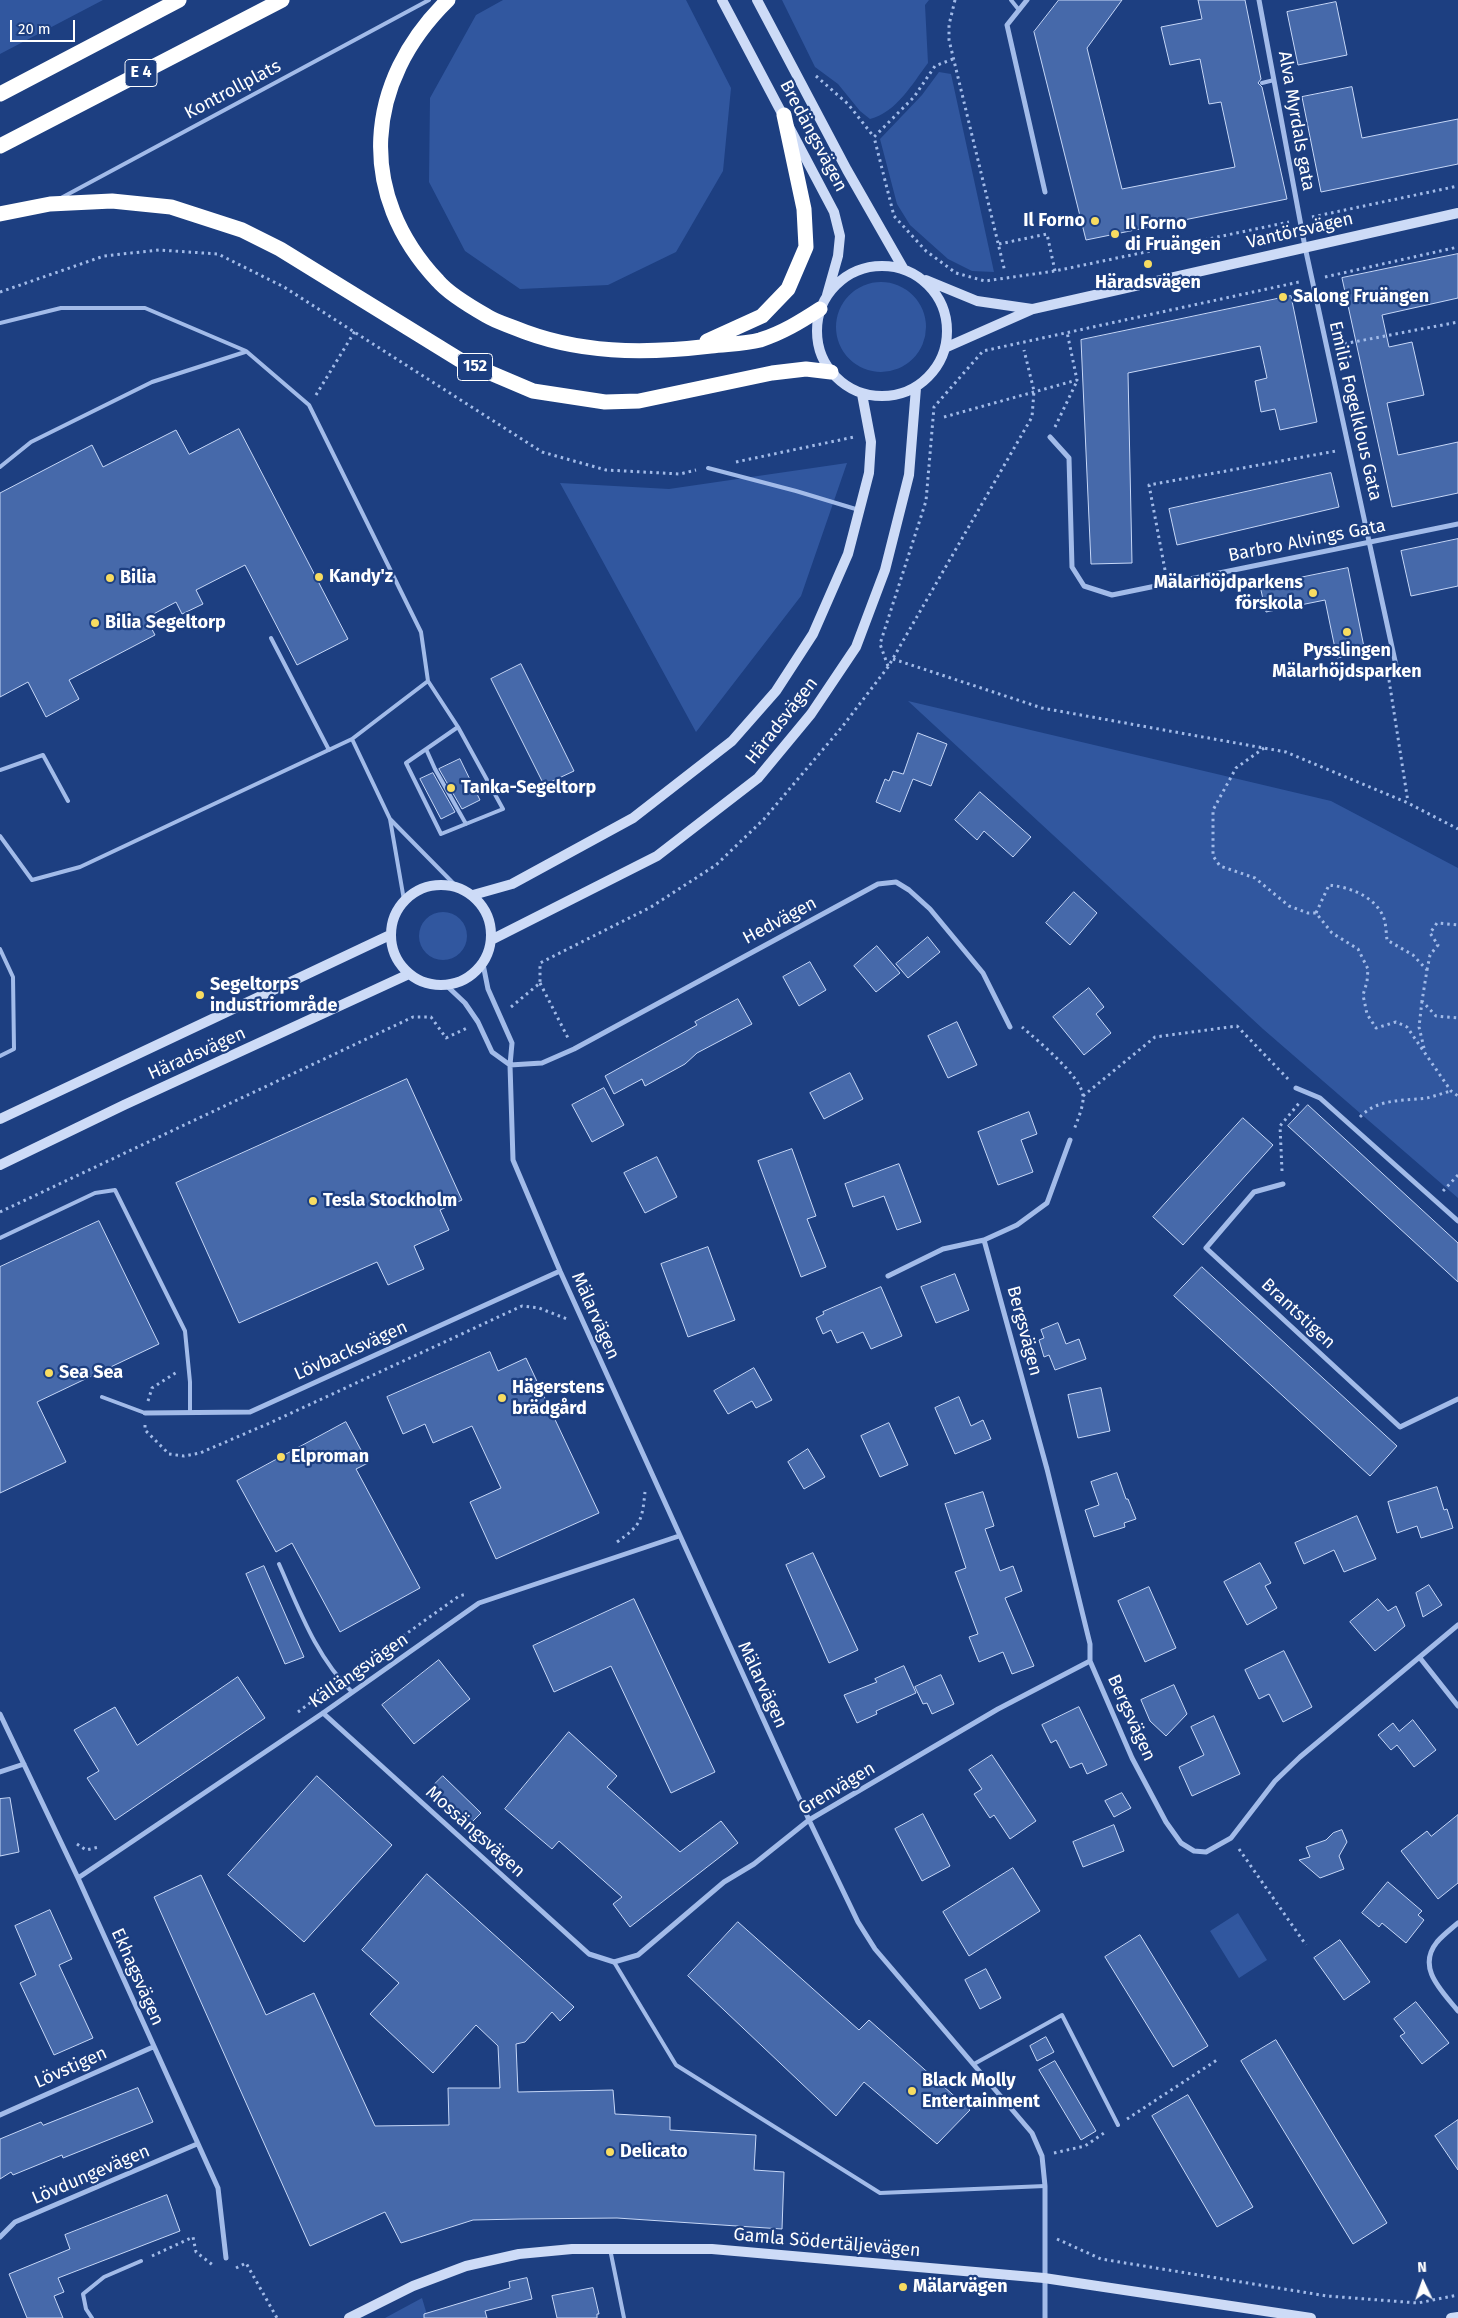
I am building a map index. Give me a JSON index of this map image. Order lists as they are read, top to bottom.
{
  "streets": {
    "highway": ["E 4", "152"],
    "main road": [
      "Bredängsvägen",
      "Vantörsvägen",
      "Häradsvägen",
      "Gamla Södertäljevägen"
    ],
    "street": [
      "Alva Myrdals gata",
      "Emilia Fogelklous Gata",
      "Barbro Alvings Gata",
      "Hedvägen",
      "Brantstigen",
      "Mälarvägen",
      "Bergsvägen",
      "Lövbacksvägen",
      "Källängsvägen",
      "Grenvägen",
      "Mossängsvägen",
      "Ekhagsvägen",
      "Lövstigen",
      "Lövdungevägen"
    ],
    "lane": ["Kontrollplats"]
  },
  "crossings": [
    ["Kontrollplats", "152"],
    ["Alva Myrdals gata", "Vantörsvägen"],
    ["Alva Myrdals gata", "Emilia Fogelklous Gata"],
    ["Bredängsvägen", "Vantörsvägen"],
    ["Bredängsvägen", "152"],
    ["Bredängsvägen", "Häradsvägen"],
    ["Vantörsvägen", "152"],
    ["Vantörsvägen", "Emilia Fogelklous Gata"],
    ["Vantörsvägen", "Häradsvägen"],
    ["152", "Häradsvägen"],
    ["Emilia Fogelklous Gata", "Barbro Alvings Gata"],
    ["Häradsvägen", "Mälarvägen"],
    ["Hedvägen", "Mälarvägen"],
    ["Mälarvägen", "Lövbacksvägen"],
    ["Mälarvägen", "Källängsvägen"],
    ["Mälarvägen", "Grenvägen"],
    ["Mälarvägen", "Gamla Södertäljevägen"],
    ["Bergsvägen", "Grenvägen"],
    ["Källängsvägen", "Mossängsvägen"],
    ["Källängsvägen", "Ekhagsvägen"],
    ["Grenvägen", "Mossängsvägen"],
    ["Ekhagsvägen", "Lövstigen"],
    ["Ekhagsvägen", "Lövdungevägen"]
  ],
  "places": [
    "Il Forno",
    "Il Forno di Fruängen",
    "Häradsvägen",
    "Salong Fruängen",
    "Kandy'z",
    "Bilia",
    "Mälarhöjdparkens förskola",
    "Bilia Segeltorp",
    "Pysslingen Mälarhöjdsparken",
    "Tanka-Segeltorp",
    "Segeltorps industriområde",
    "Tesla Stockholm",
    "Sea Sea",
    "Hägerstens brädgård",
    "Elproman",
    "Black Molly Entertainment",
    "Delicato",
    "Mälarvägen"
  ],
  "scale_bar": "20 m",
  "north": "top"
}
